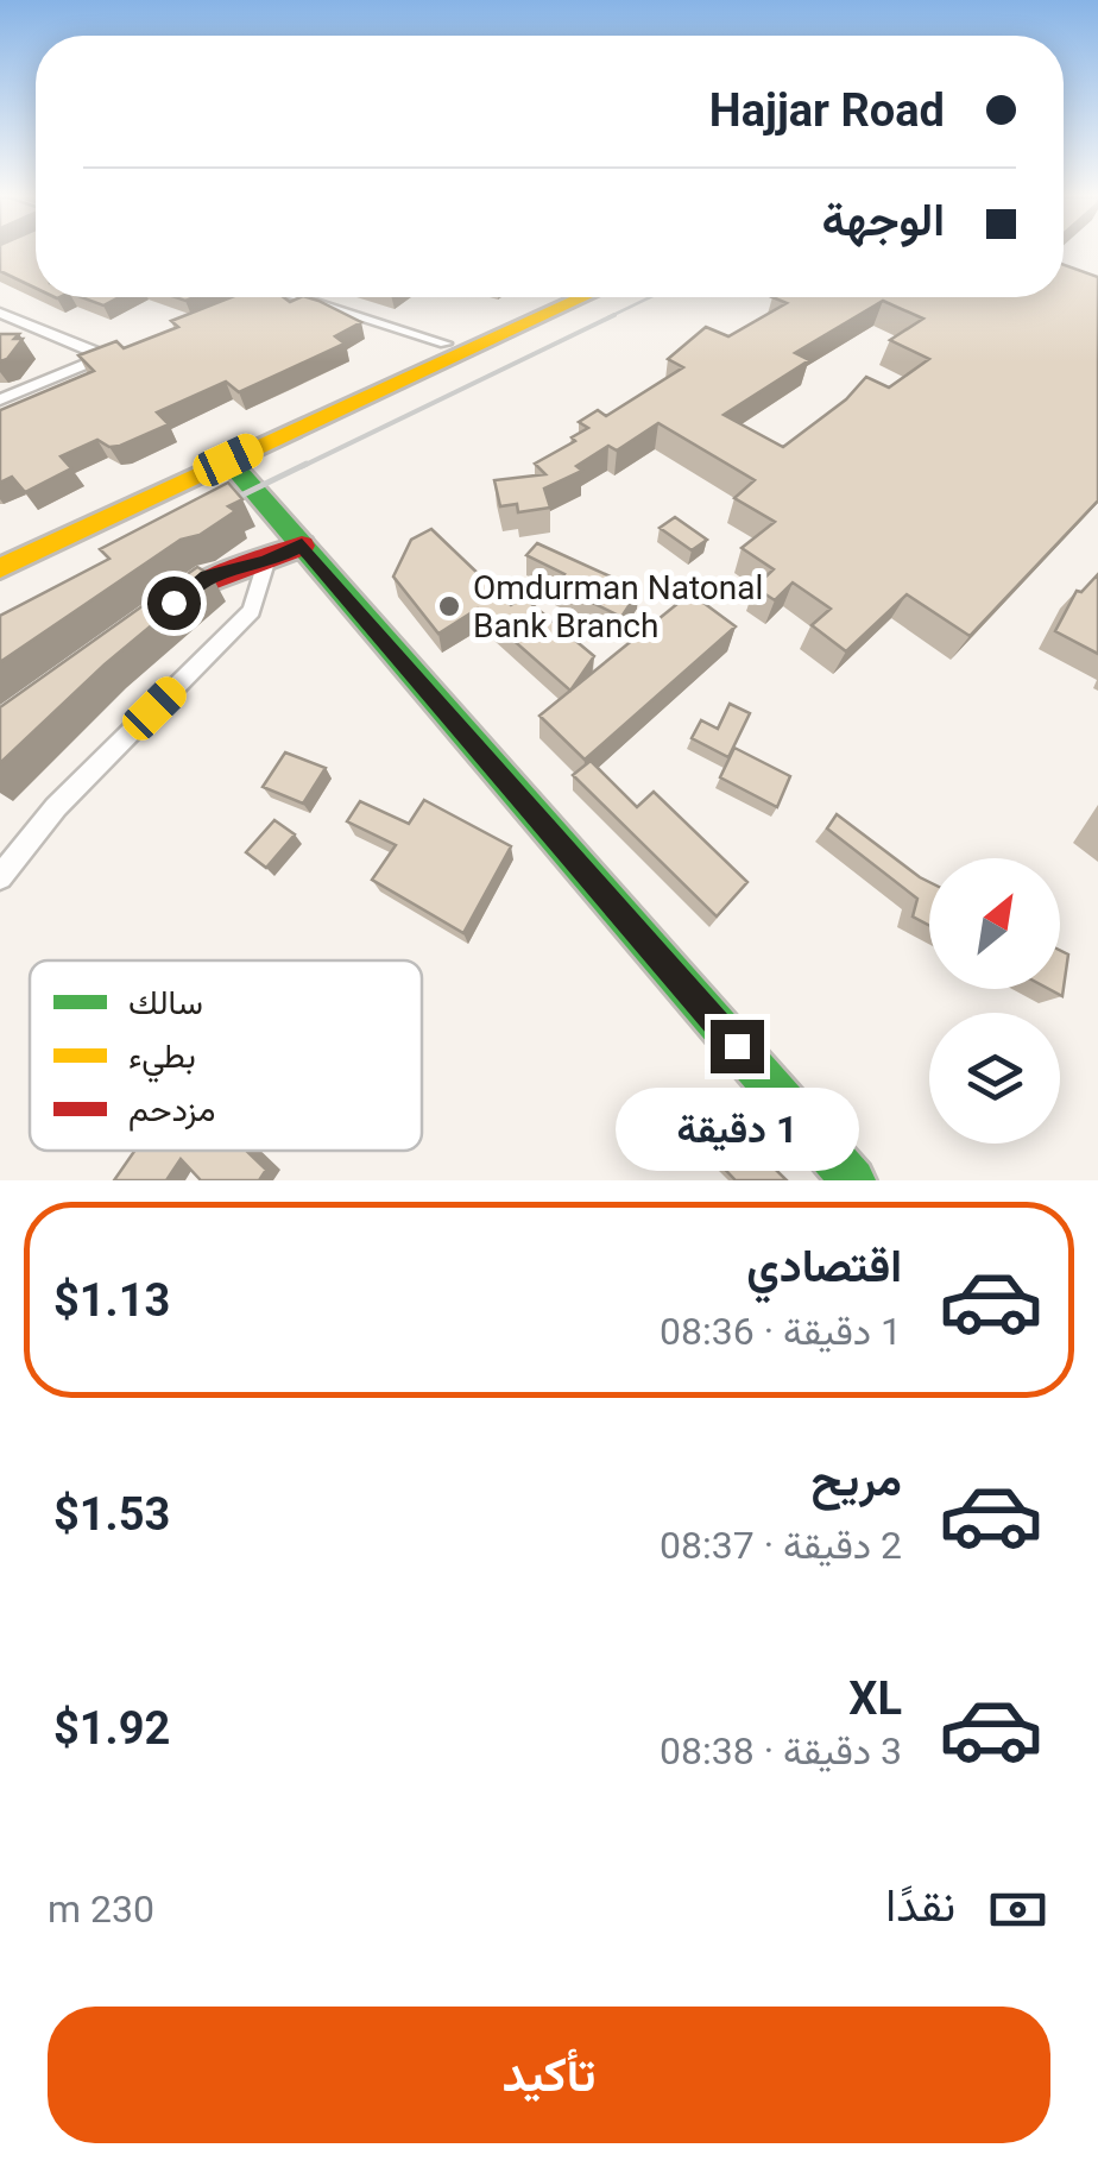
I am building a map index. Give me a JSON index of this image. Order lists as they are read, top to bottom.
{
  "places": ["Omdurman Natonal Bank Branch"],
  "legend": ["سالك", "بطيء", "مزدحم"],
  "north": "top right",
  "page": {
    "banner": ["Hajjar Road", "الوجهة"],
    "bubble": "1 دقيقة",
    "list": [
      {
        "name": "اقتصادي",
        "note": "1 دقيقة · 08:36",
        "value": "$1.13"
      },
      {
        "name": "مريح",
        "note": "2 دقيقة · 08:37",
        "value": "$1.53"
      },
      {
        "name": "XL",
        "note": "3 دقيقة · 08:38",
        "value": "$1.92"
      }
    ],
    "pay": ["نقدًا", "230 m"],
    "buttons": "تأكيد"
  }
}
